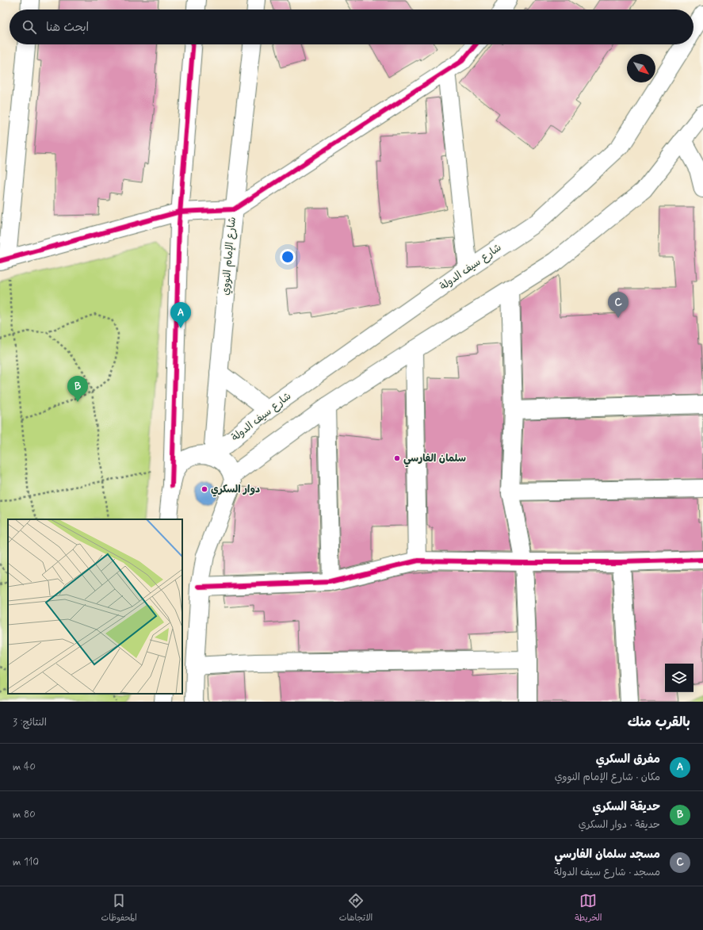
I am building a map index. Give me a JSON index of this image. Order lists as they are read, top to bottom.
{
  "streets": {
    "street": ["شارع الإمام النووي", "شارع سيف الدولة"]
  },
  "crossings": [
    ["شارع الإمام النووي", "شارع سيف الدولة"]
  ],
  "places": ["سلمان الفارسي", "دوار السكري"],
  "north": "bottom right",
  "page": {
    "search": "ابحث هنا",
    "pins": ["C", "A", "B"],
    "heading": ["بالقرب منك", "النتائج: 3"],
    "list": [
      {
        "mark": "A",
        "name": "مفرق السكري",
        "note": "مكان · شارع الإمام النووي",
        "value": "40 m"
      },
      {
        "mark": "B",
        "name": "حديقة السكري",
        "note": "حديقة · دوار السكري",
        "value": "80 m"
      },
      {
        "mark": "C",
        "name": "مسجد سلمان الفارسي",
        "note": "مسجد · شارع سيف الدولة",
        "value": "110 m"
      }
    ],
    "nav": ["الخريطة", "الاتجاهات", "المحفوظات"]
  }
}
